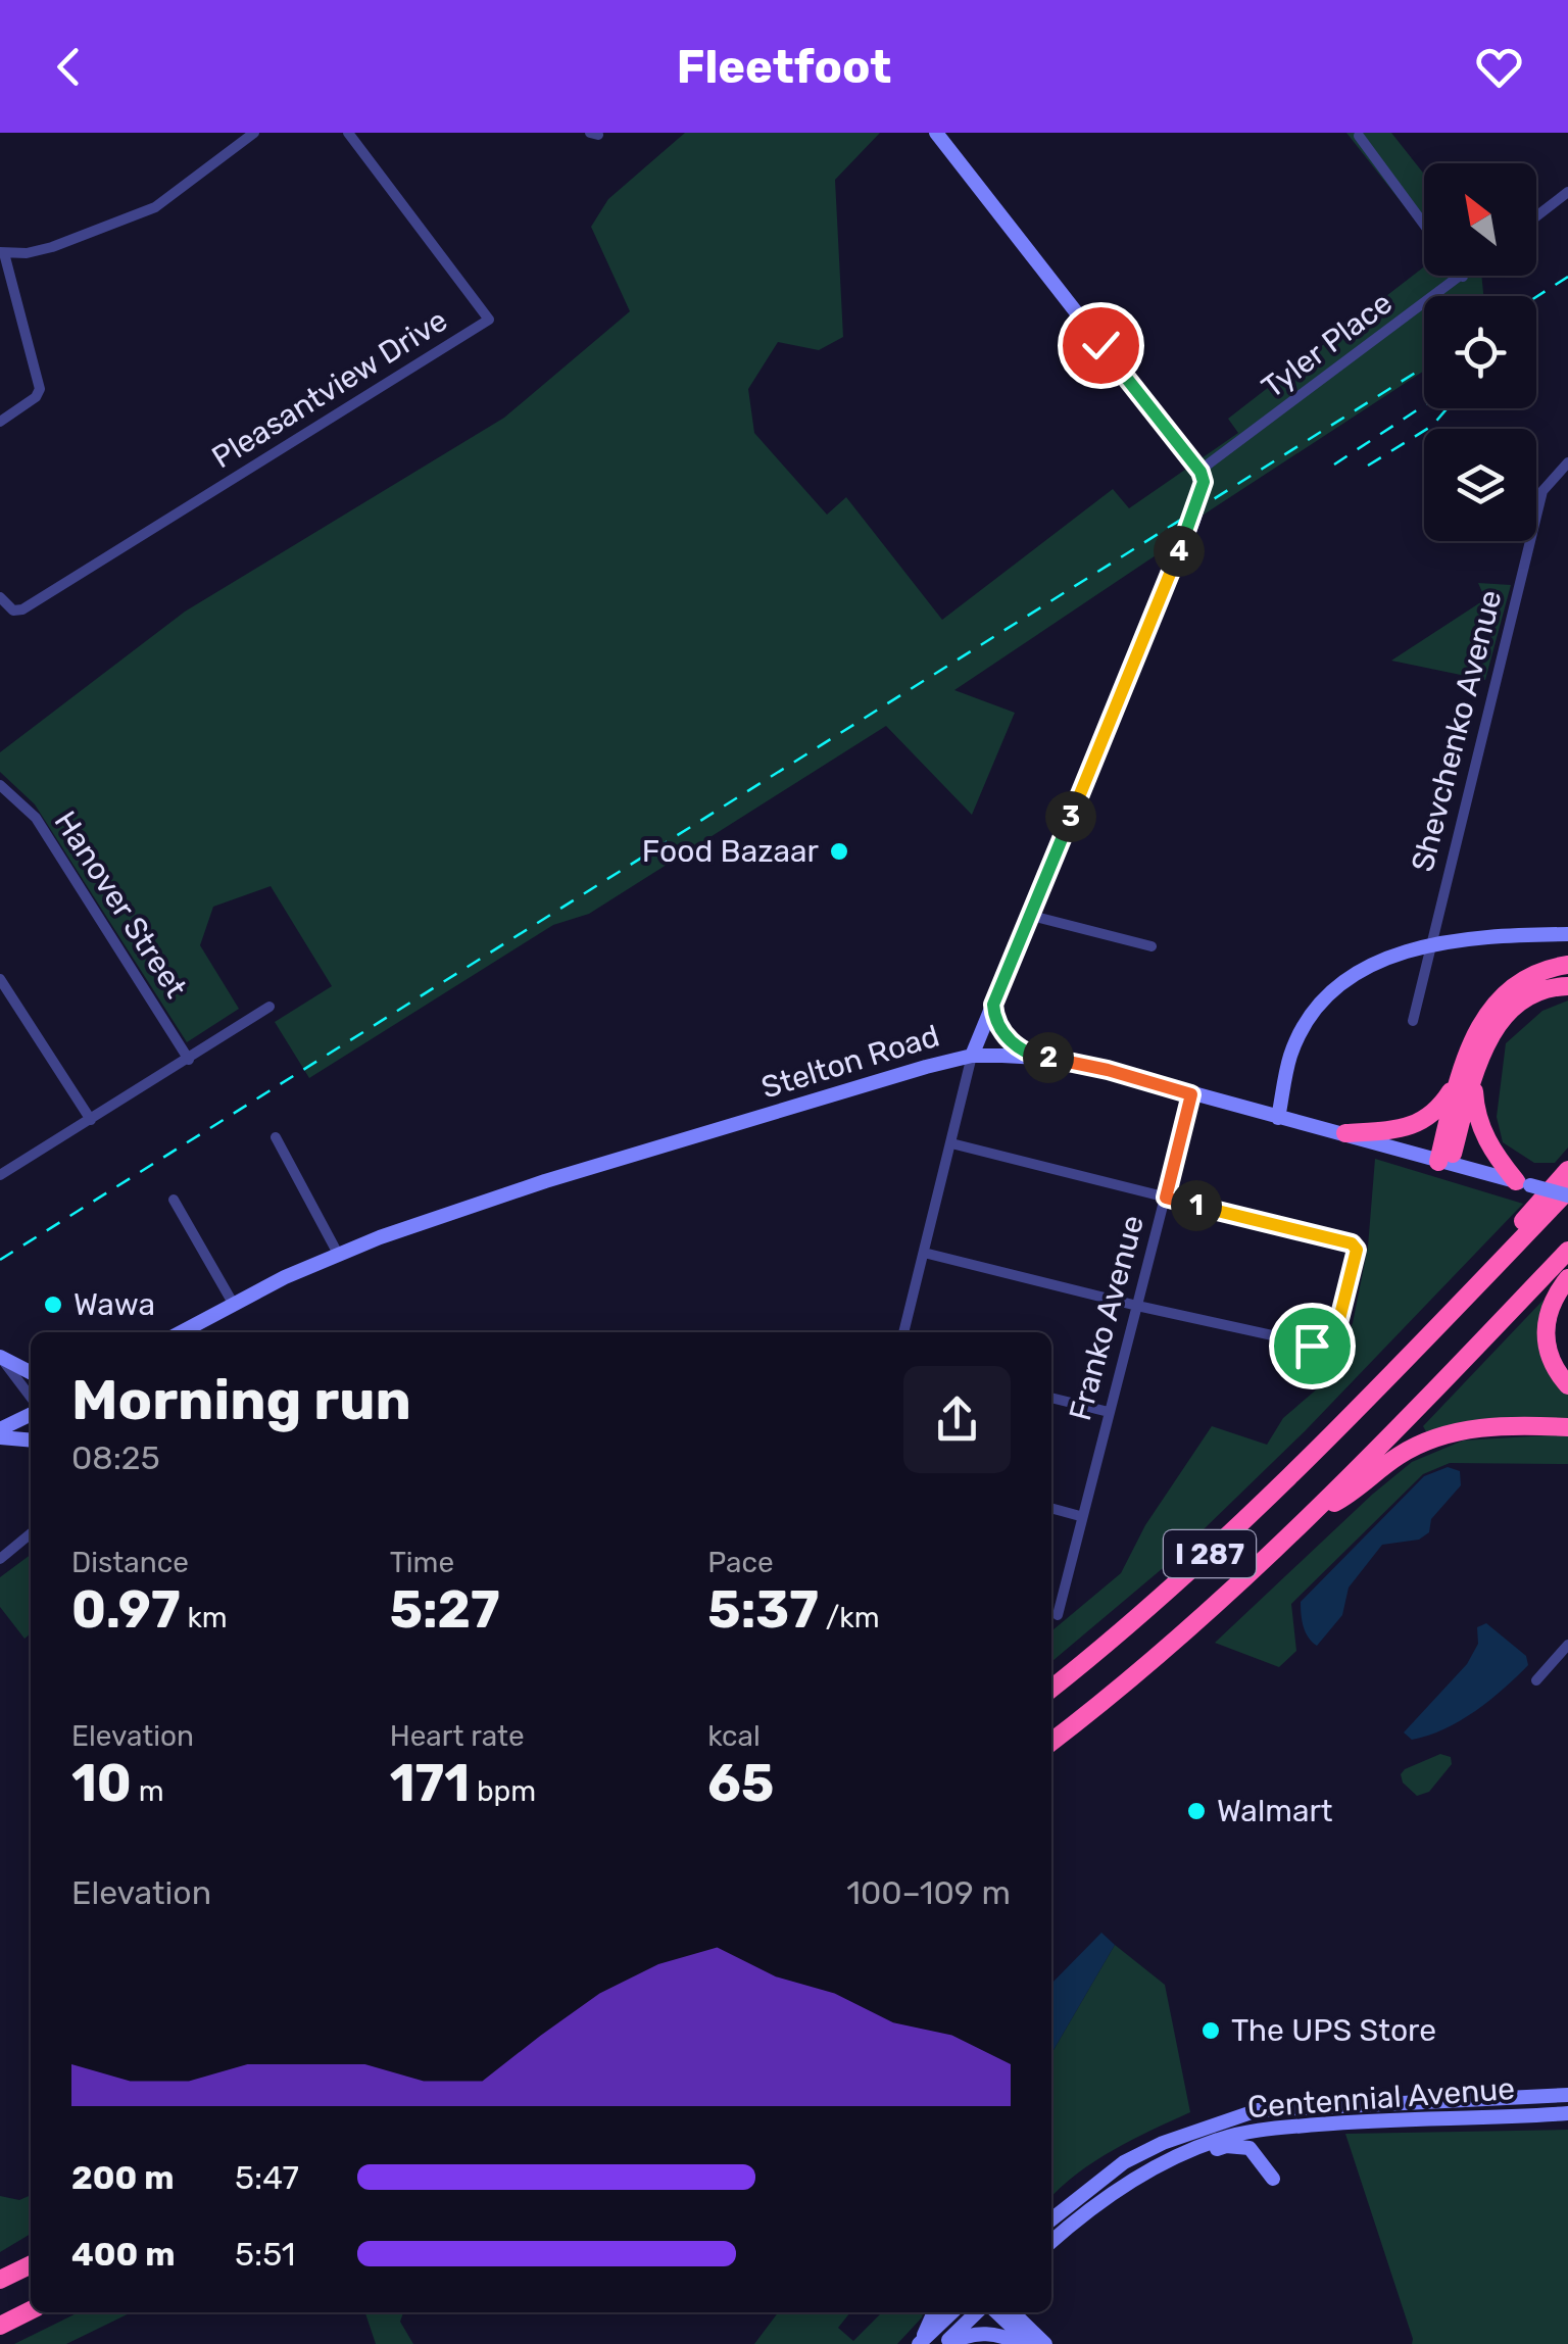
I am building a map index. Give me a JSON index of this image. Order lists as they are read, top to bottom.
{
  "streets": {
    "highway": ["I 287"],
    "main road": ["Stelton Road", "Centennial Avenue"],
    "street": [
      "Tyler Place",
      "Pleasantview Drive",
      "Shevchenko Avenue",
      "Hanover Street",
      "Franko Avenue"
    ]
  },
  "crossings": [
    ["Stelton Road", "Franko Avenue"],
    ["Stelton Road", "I 287"]
  ],
  "places": [
    "Food Bazaar",
    "Wawa",
    "Walmart",
    "The UPS Store"
  ],
  "north": "top left",
  "page": {
    "header": "Fleetfoot",
    "pins": [
      "4",
      "3",
      "2",
      "1"
    ],
    "heading": ["Morning run", "08:25"],
    "stats": [
      ["Distance", "0.97 km"],
      ["Time", "5:27"],
      ["Pace", "5:37 /km"],
      ["Elevation", "10 m"],
      ["Heart rate", "171 bpm"],
      ["kcal", "65"]
    ],
    "chart": ["Elevation", "100–109 m"],
    "list": [
      {
        "name": "200 m",
        "note": "5:47"
      },
      {
        "name": "400 m",
        "note": "5:51"
      }
    ]
  }
}
